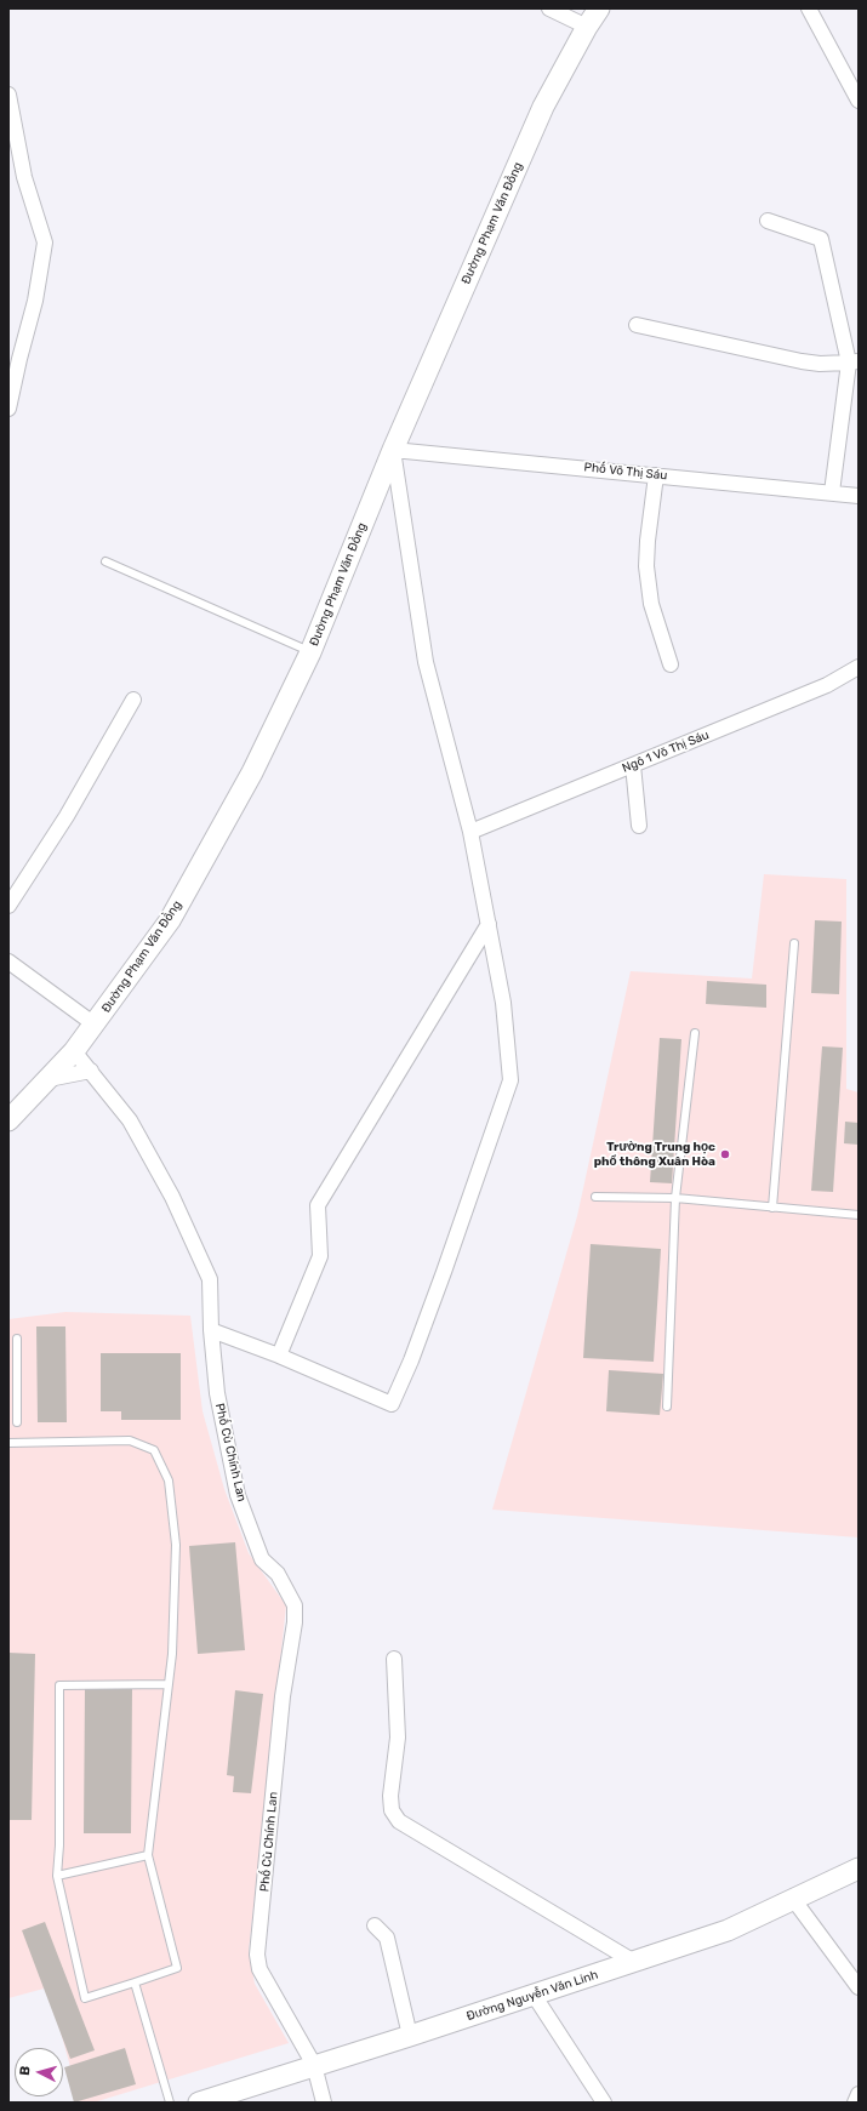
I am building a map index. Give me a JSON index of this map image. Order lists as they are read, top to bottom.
{
  "streets": {
    "street": [
      "Đường Phạm Văn Đồng",
      "Phố Võ Thị Sáu",
      "Ngõ 1 Võ Thị Sáu",
      "Phố Cù Chính Lan",
      "Đường Nguyễn Văn Linh"
    ]
  },
  "crossings": [
    ["Đường Phạm Văn Đồng", "Phố Võ Thị Sáu"],
    ["Đường Phạm Văn Đồng", "Phố Cù Chính Lan"],
    ["Phố Cù Chính Lan", "Đường Nguyễn Văn Linh"]
  ],
  "places": ["Trường Trung học phổ thông Xuân Hòa"],
  "north": "left"
}
